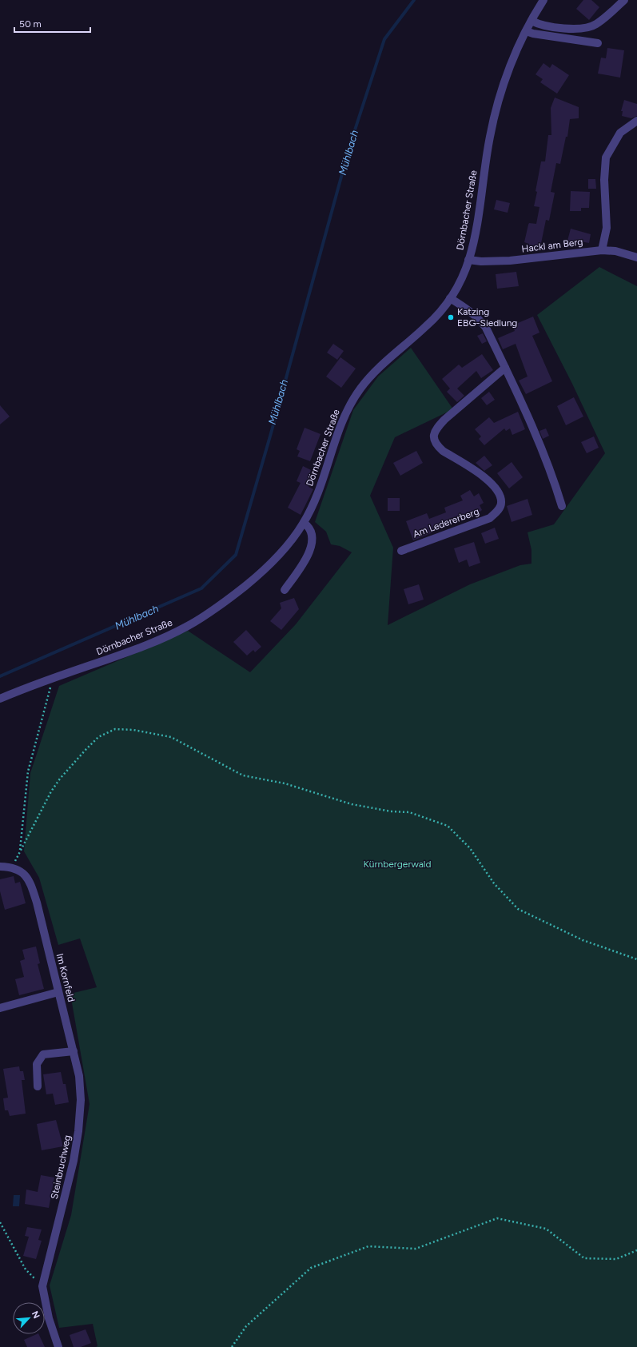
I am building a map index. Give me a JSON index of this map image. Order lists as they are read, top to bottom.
{
  "streets": {
    "street": [
      "Dörnbacher Straße",
      "Hackl am Berg",
      "Am Ledererberg",
      "Im Kornfeld",
      "Steinbruchweg"
    ]
  },
  "crossings": [
    ["Dörnbacher Straße", "Hackl am Berg"],
    ["Im Kornfeld", "Steinbruchweg"]
  ],
  "water": ["Mühlbach"],
  "parks": ["Kürnbergerwald"],
  "places": ["Katzing EBG-Siedlung"],
  "scale_bar": "50 m",
  "north": "top right"
}
